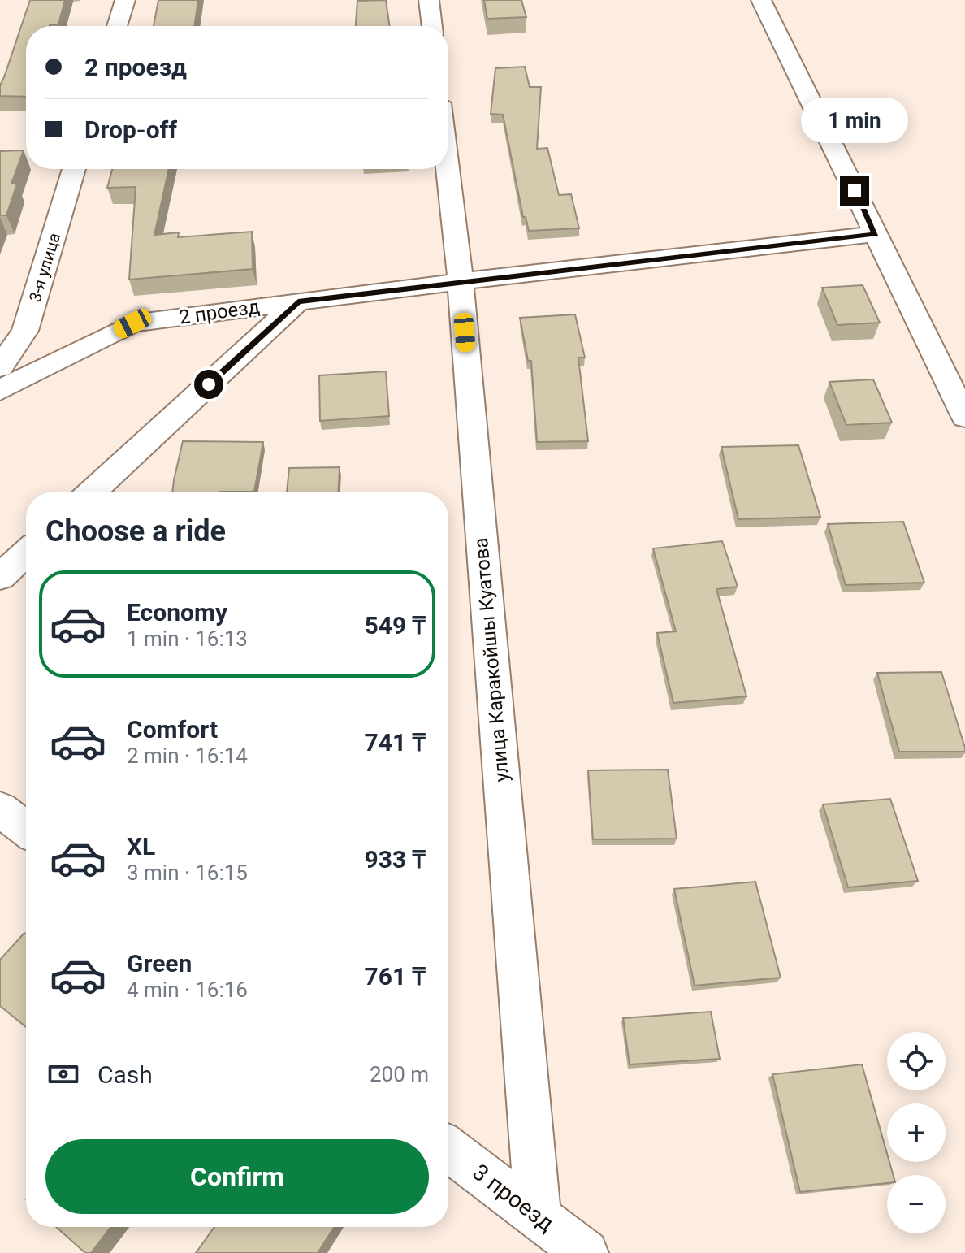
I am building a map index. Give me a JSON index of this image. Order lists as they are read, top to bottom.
{
  "streets": {
    "street": [
      "3-я улица",
      "2 проезд",
      "улица Каракойшы Куатова",
      "3 проезд"
    ]
  },
  "crossings": [
    ["2 проезд", "улица Каракойшы Куатова"],
    ["улица Каракойшы Куатова", "3 проезд"]
  ],
  "page": {
    "banner": ["2 проезд", "Drop-off"],
    "bubble": "1 min",
    "heading": "Choose a ride",
    "list": [
      {
        "name": "Economy",
        "note": "1 min · 16:13",
        "value": "549 ₸"
      },
      {
        "name": "Comfort",
        "note": "2 min · 16:14",
        "value": "741 ₸"
      },
      {
        "name": "XL",
        "note": "3 min · 16:15",
        "value": "933 ₸"
      },
      {
        "name": "Green",
        "note": "4 min · 16:16",
        "value": "761 ₸"
      }
    ],
    "map_buttons": ["+", "−"],
    "pay": ["Cash", "200 m"],
    "buttons": "Confirm"
  }
}
